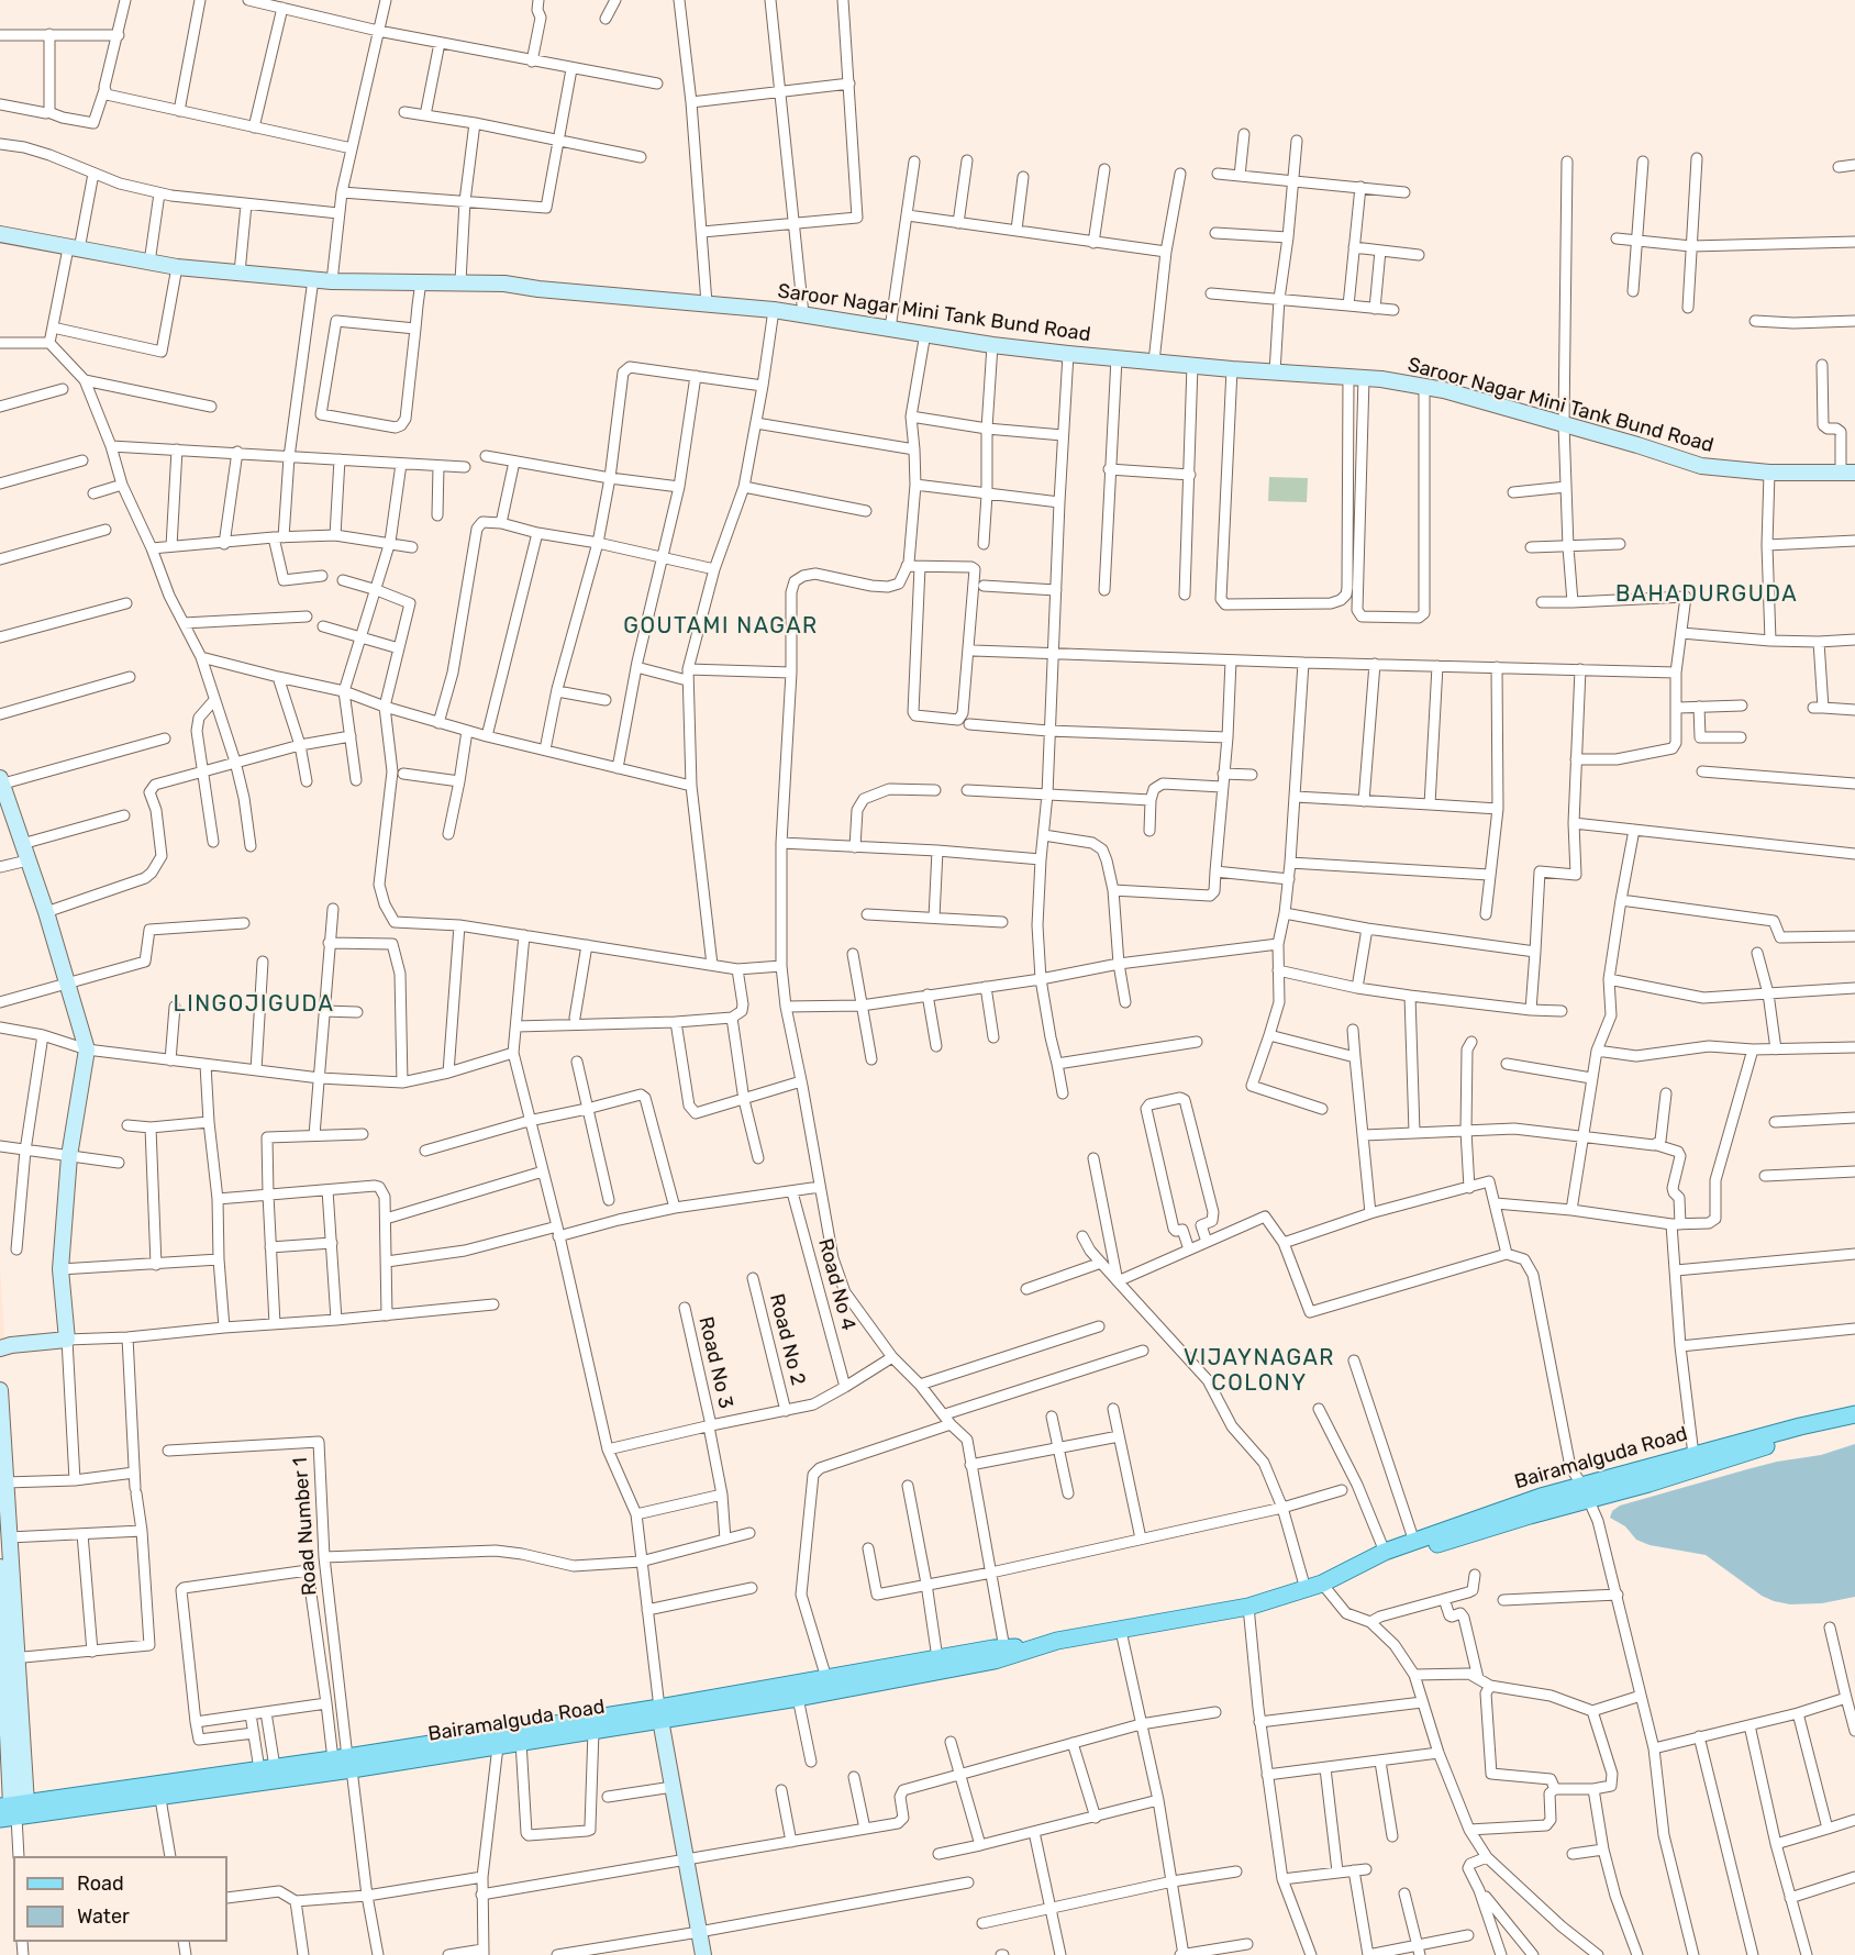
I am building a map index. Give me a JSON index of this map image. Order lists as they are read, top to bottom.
{
  "streets": {
    "main road": ["Saroor Nagar Mini Tank Bund Road", "Bairamalguda Road"],
    "street": [
      "Road No 4",
      "Road No 2",
      "Road No 3",
      "Road Number 1"
    ]
  },
  "crossings": [
    ["Bairamalguda Road", "Road Number 1"]
  ],
  "districts": [
    "BAHADURGUDA",
    "GOUTAMI NAGAR",
    "LINGOJIGUDA",
    "VIJAYNAGAR COLONY"
  ],
  "legend": ["Road", "Water"]
}
